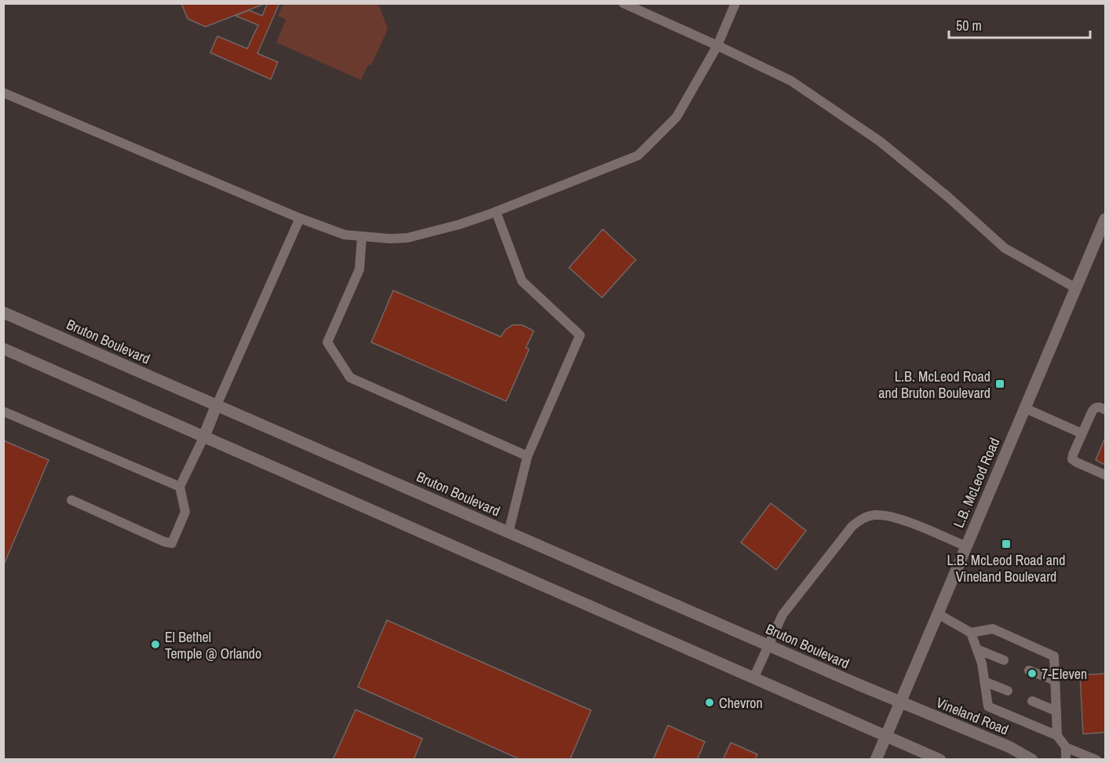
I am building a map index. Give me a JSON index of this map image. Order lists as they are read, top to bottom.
{
  "streets": {
    "street": ["Bruton Boulevard", "L.B. McLeod Road", "Vineland Road"]
  },
  "crossings": [
    ["Bruton Boulevard", "L.B. McLeod Road"],
    ["Bruton Boulevard", "Vineland Road"],
    ["L.B. McLeod Road", "Vineland Road"]
  ],
  "places": {
    "transit": ["L.B. McLeod Road and Bruton Boulevard", "L.B. McLeod Road and Vineland Boulevard"],
    "other": ["El Bethel Temple @ Orlando", "7-Eleven", "Chevron"]
  },
  "scale_bar": "50 m"
}
